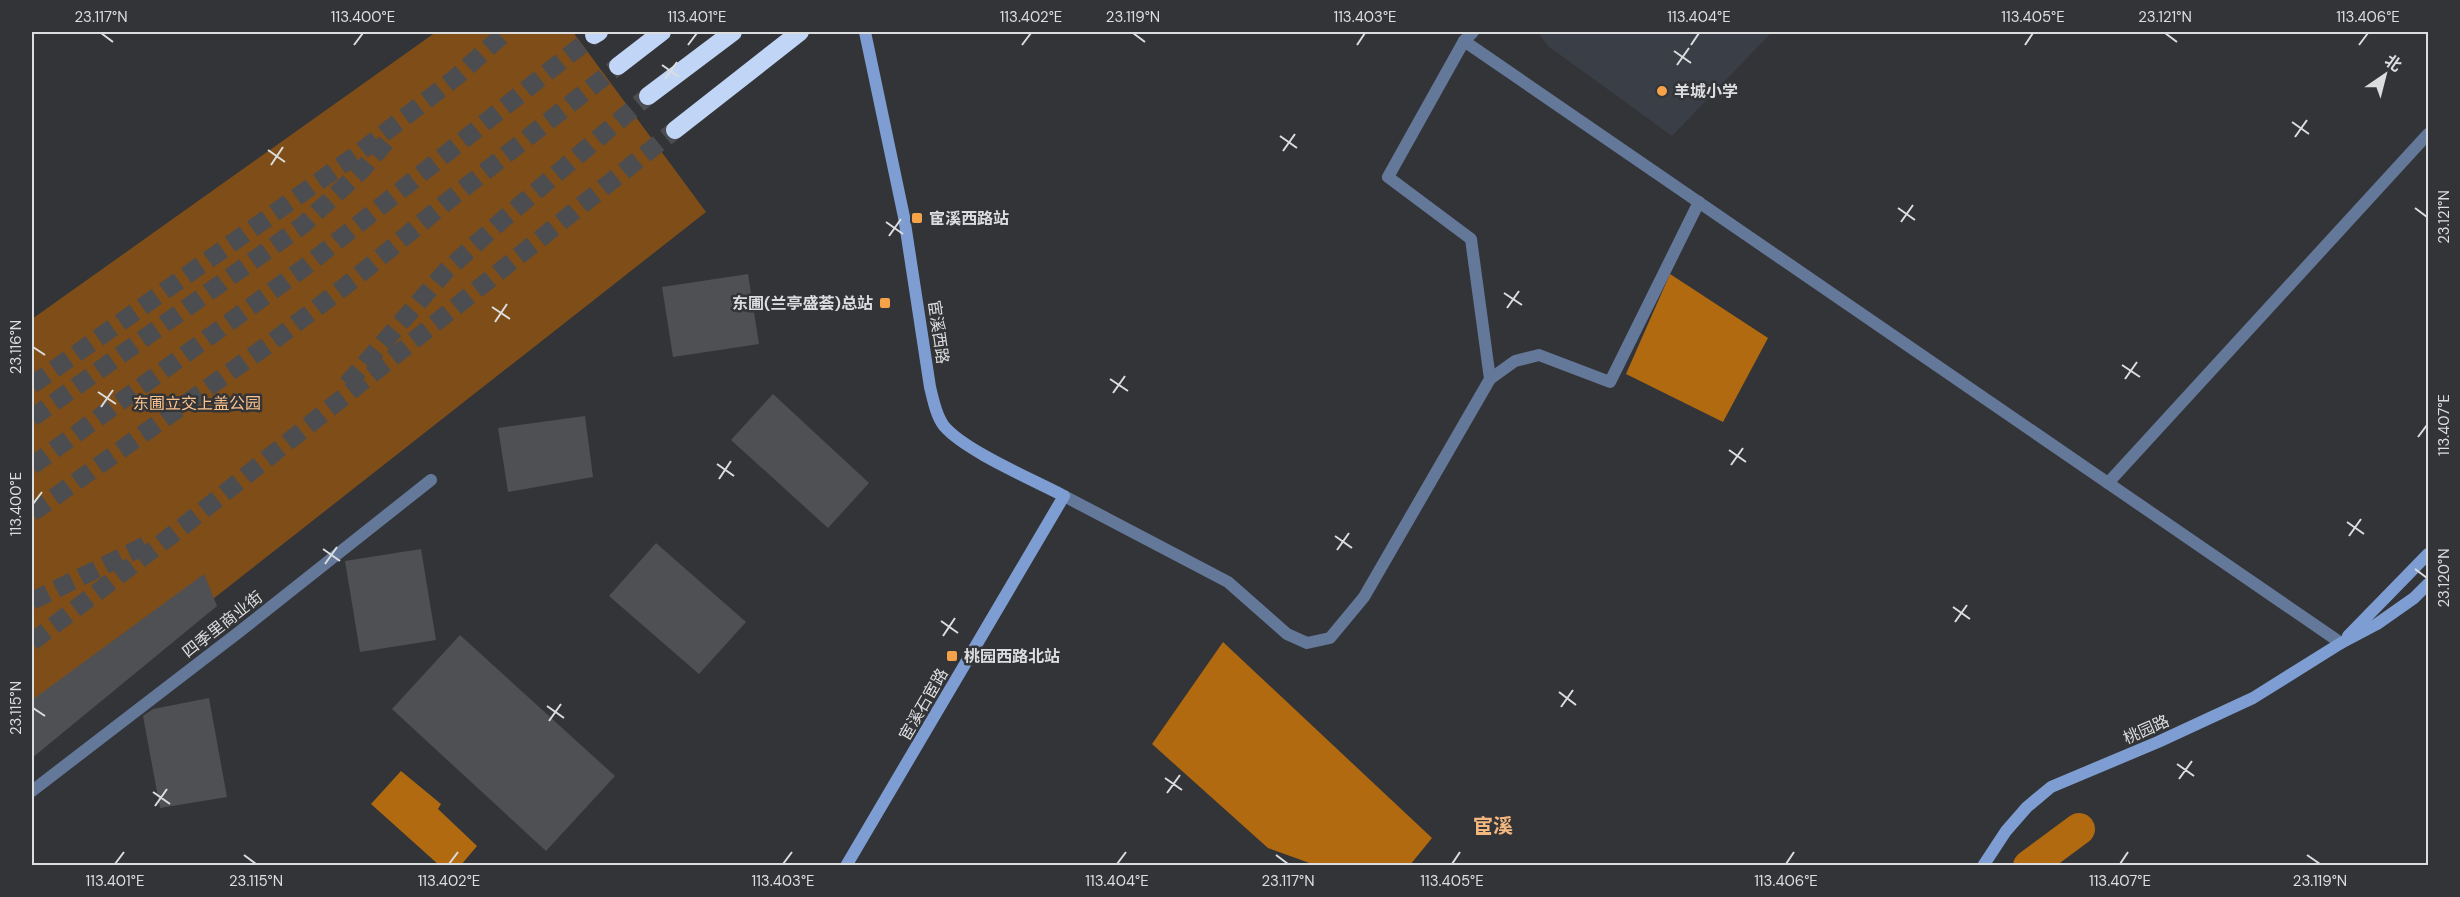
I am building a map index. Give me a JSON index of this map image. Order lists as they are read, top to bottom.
{
  "streets": {
    "street": [
      "宦溪西路",
      "四季里商业街",
      "宦溪石宦路",
      "桃园路"
    ]
  },
  "crossings": [
    ["宦溪西路", "宦溪石宦路"]
  ],
  "districts": ["宦溪"],
  "parks": ["东圃立交上盖公园"],
  "places": {
    "other": ["羊城小学"],
    "transit": ["宦溪西路站", "东圃(兰亭盛荟)总站", "桃园西路北站"]
  },
  "north": "top right",
  "coordinates": [
    "23.117°N",
    "113.400°E",
    "113.401°E",
    "113.402°E",
    "23.119°N",
    "113.403°E",
    "113.404°E",
    "113.405°E",
    "23.121°N",
    "113.406°E",
    "23.116°N",
    "113.407°E",
    "23.120°N",
    "23.115°N"
  ]
}
